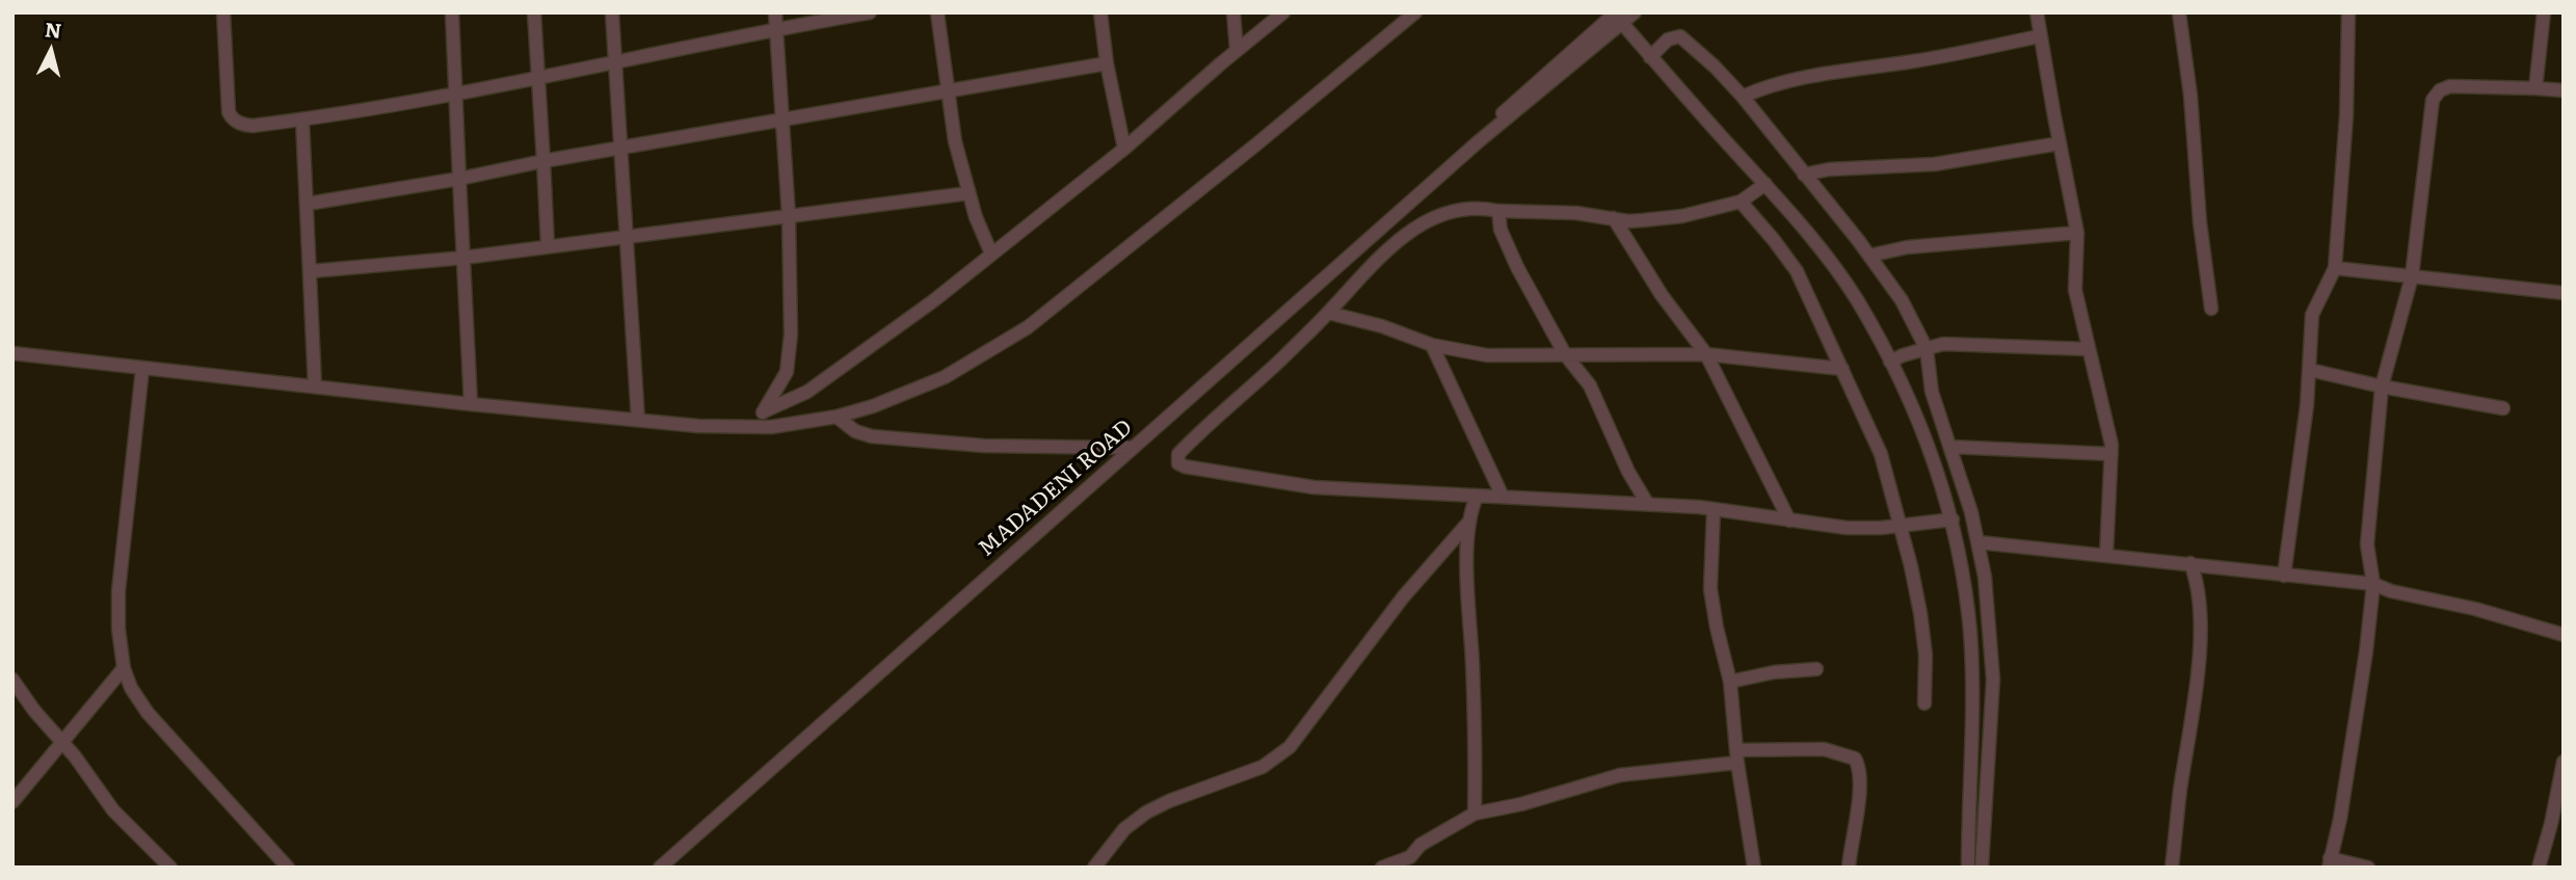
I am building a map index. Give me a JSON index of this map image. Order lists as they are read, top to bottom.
{
  "streets": {
    "street": ["MADADENI ROAD"]
  },
  "north": "top"
}
